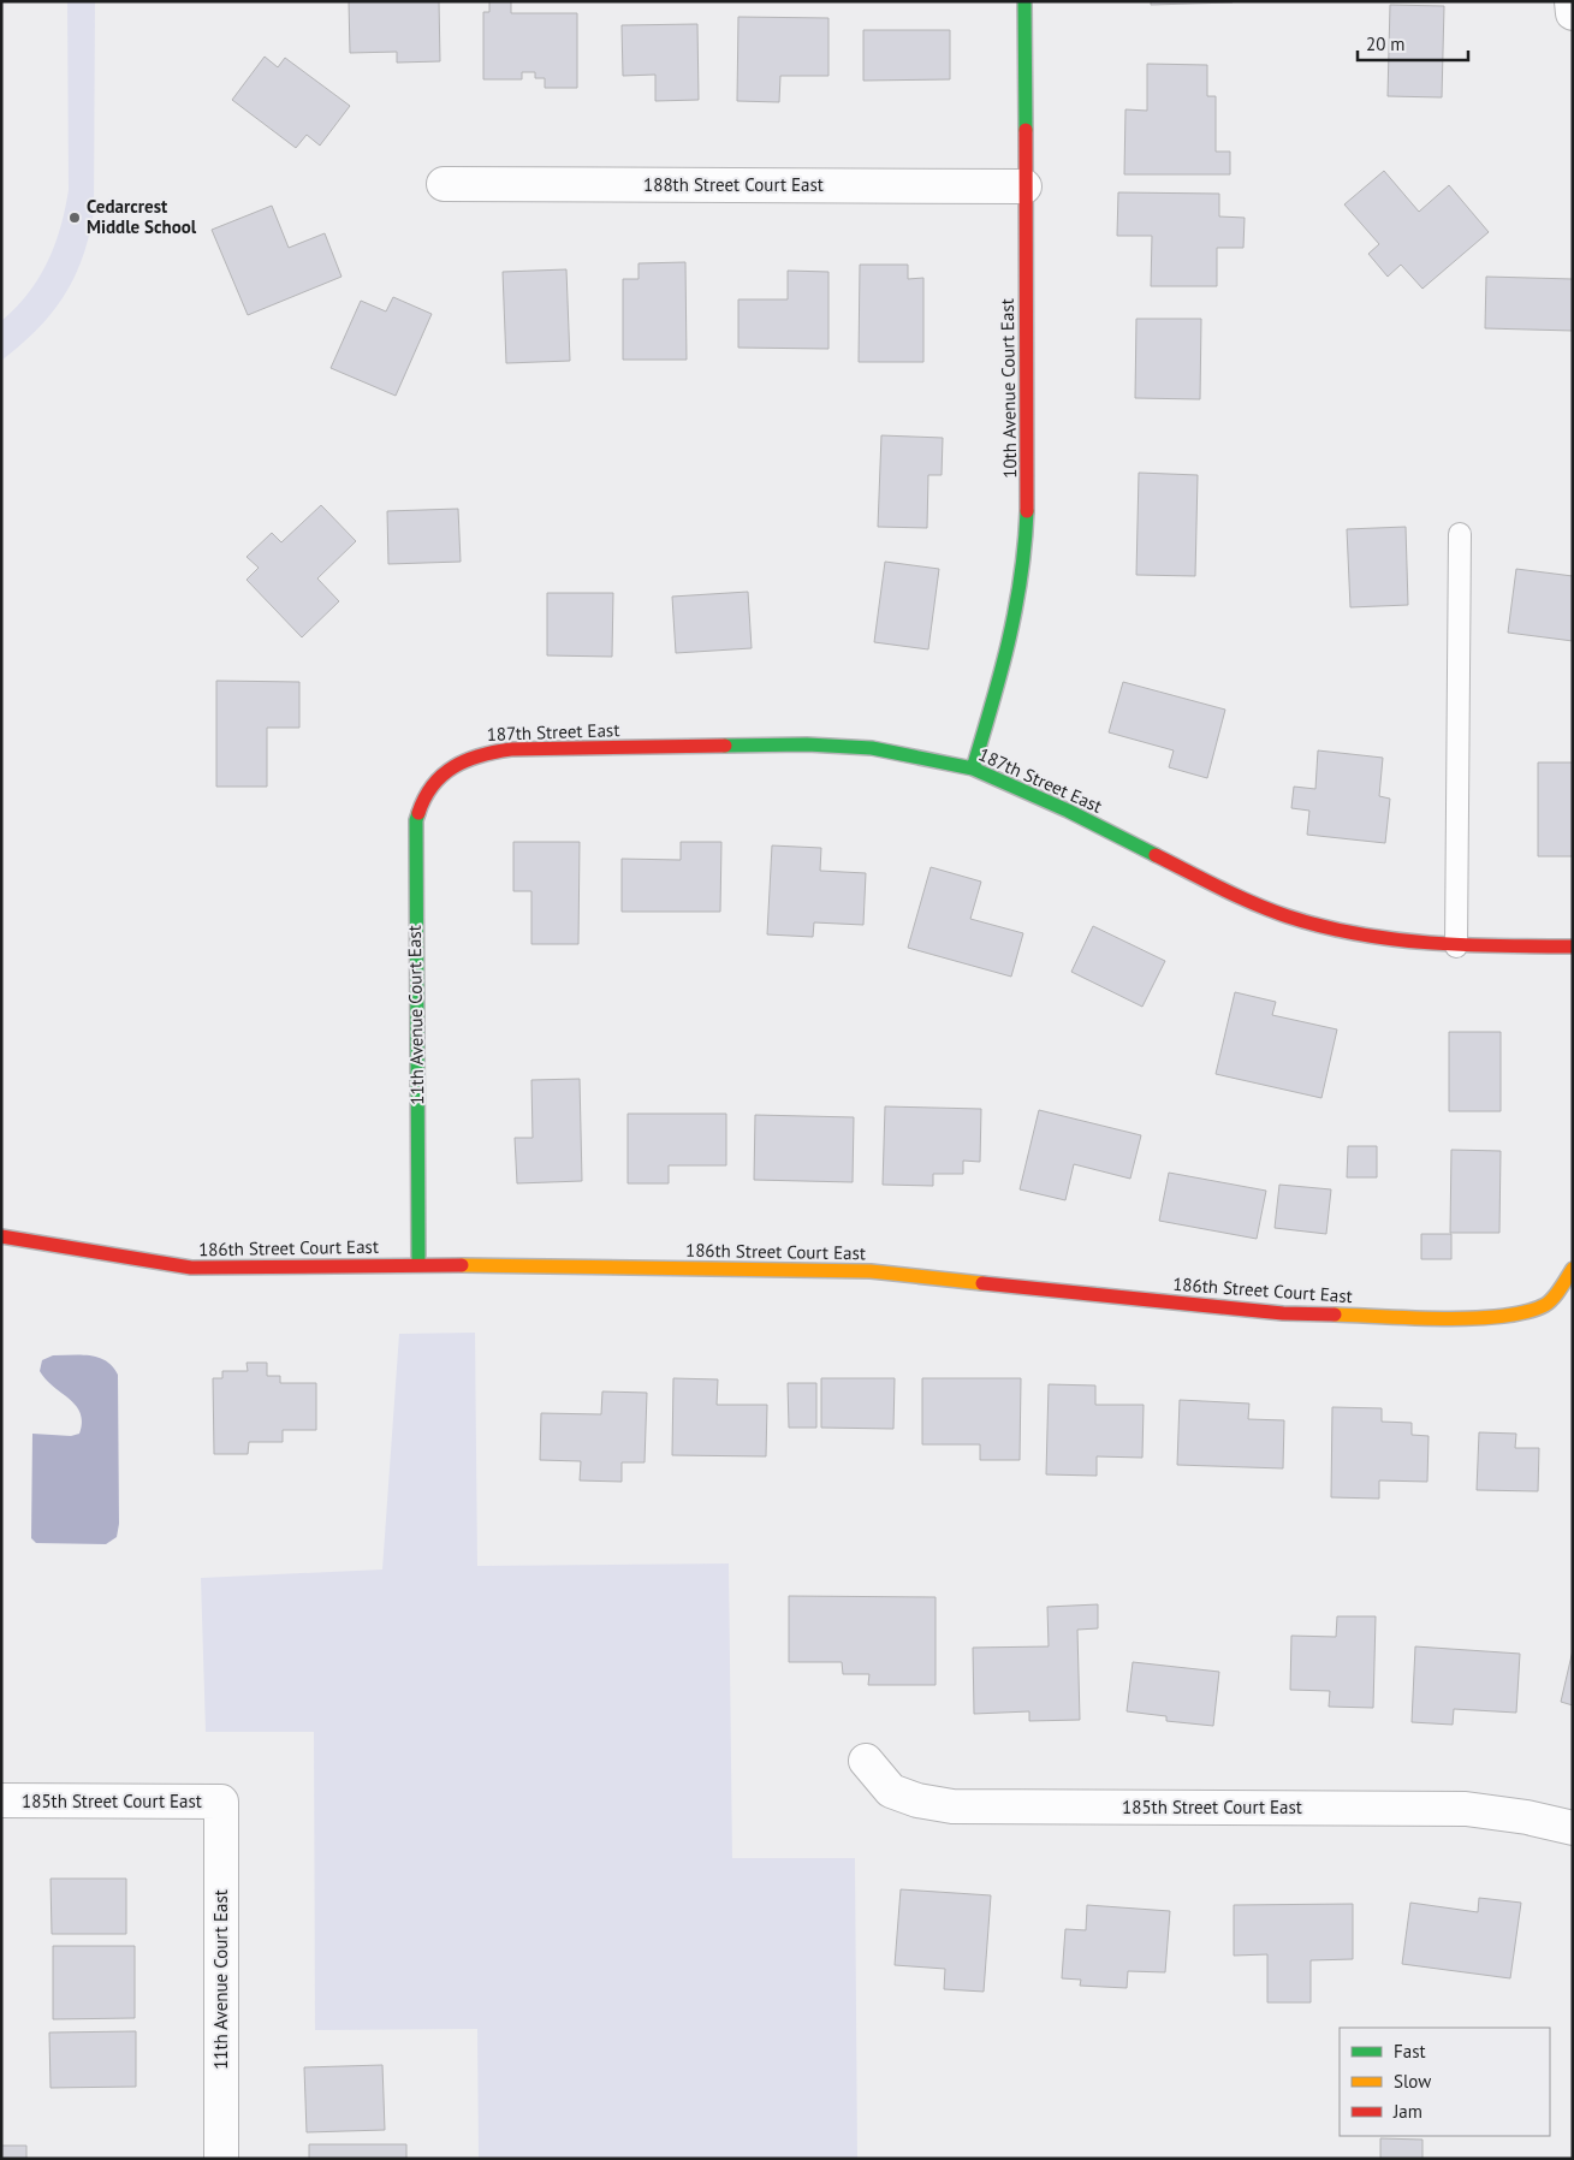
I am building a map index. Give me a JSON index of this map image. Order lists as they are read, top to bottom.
{
  "streets": {
    "street": [
      "188th Street Court East",
      "10th Avenue Court East",
      "187th Street East",
      "11th Avenue Court East",
      "186th Street Court East",
      "185th Street Court East"
    ]
  },
  "crossings": [
    ["188th Street Court East", "10th Avenue Court East"],
    ["10th Avenue Court East", "187th Street East"],
    ["187th Street East", "11th Avenue Court East"],
    ["11th Avenue Court East", "186th Street Court East"],
    ["11th Avenue Court East", "185th Street Court East"]
  ],
  "places": ["Cedarcrest Middle School"],
  "legend": ["Fast", "Slow", "Jam"],
  "scale_bar": "20 m"
}
